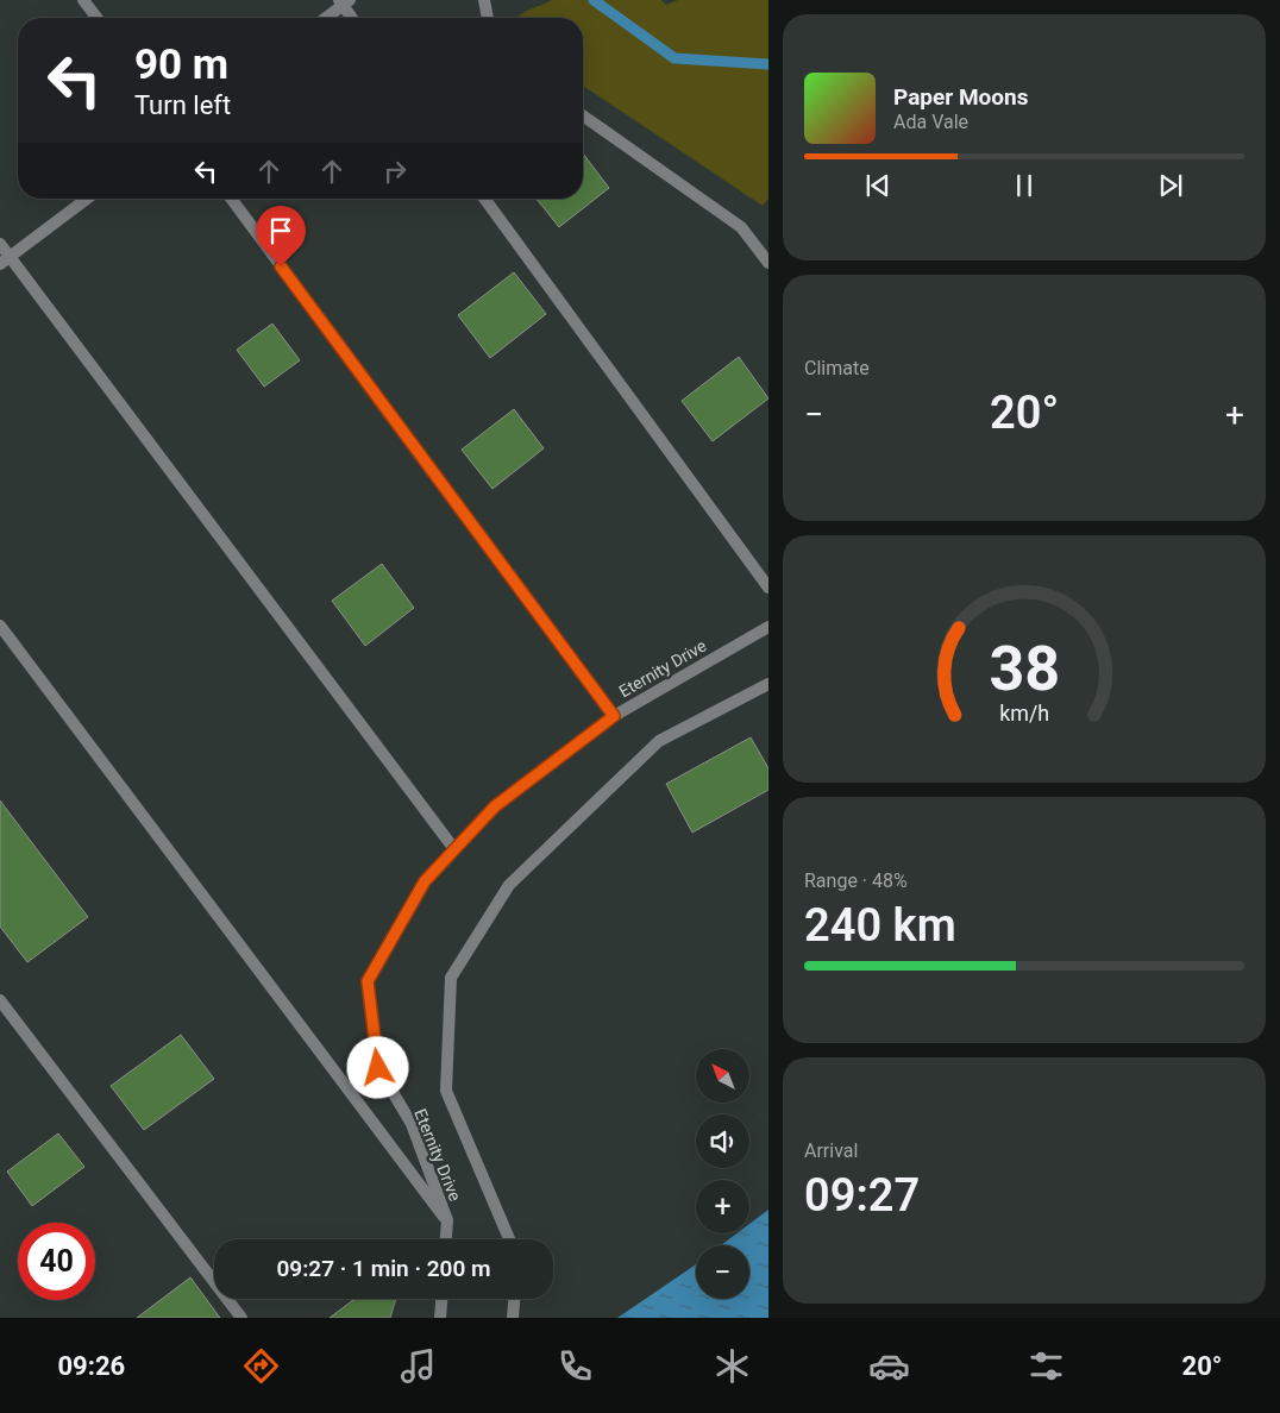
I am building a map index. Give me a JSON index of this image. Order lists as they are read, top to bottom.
{
  "streets": {
    "street": ["Eternity Drive"]
  },
  "north": "top left",
  "page": {
    "turn": ["90 m", "Turn left"],
    "song": ["Paper Moons", "Ada Vale"],
    "tile": [
      "Climate",
      ["Range · 48%", "240 km"],
      ["Arrival", "09:27"]
    ],
    "heat": ["−", "20°", "+"],
    "map_buttons": ["+", "−"],
    "limit": "40",
    "trip": "09:27 · 1 min · 200 m",
    "tabs": ["09:26", "20°"],
    "gauge": ["38", "km/h"]
  }
}
